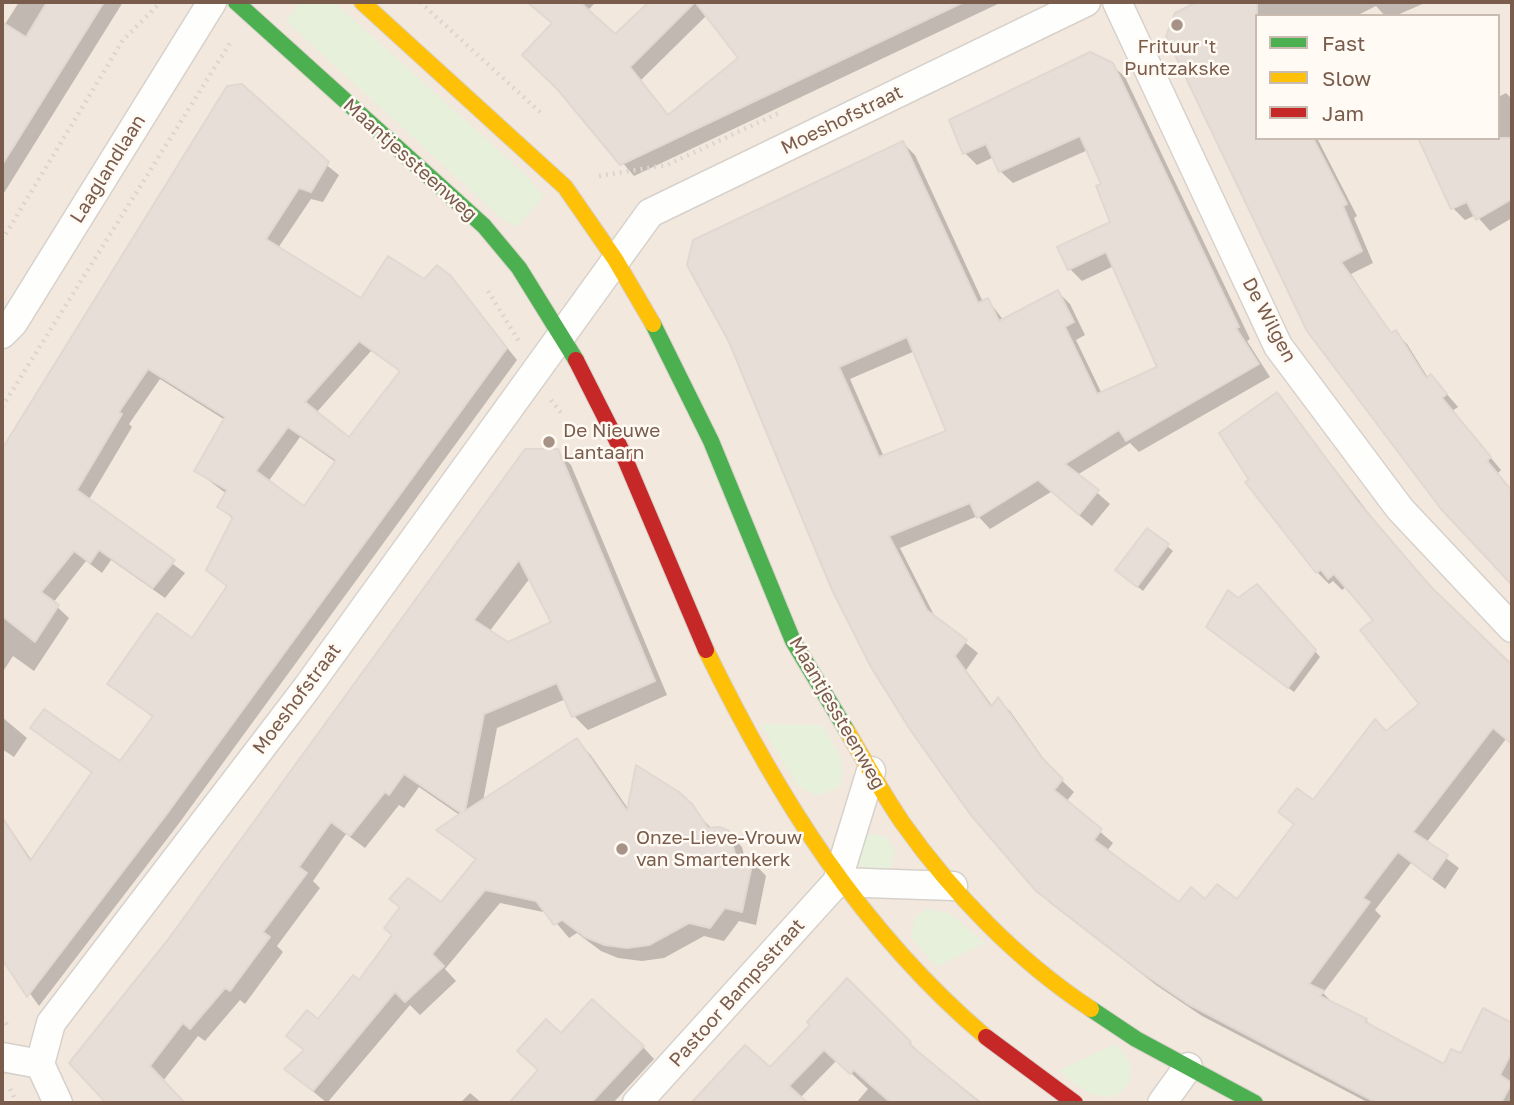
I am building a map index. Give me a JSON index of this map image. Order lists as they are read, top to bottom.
{
  "streets": {
    "street": [
      "Moeshofstraat",
      "Maantjessteenweg",
      "Laaglandlaan",
      "De Wilgen",
      "Pastoor Bampsstraat"
    ]
  },
  "crossings": [
    ["Moeshofstraat", "Maantjessteenweg"],
    ["Maantjessteenweg", "Pastoor Bampsstraat"]
  ],
  "places": ["Frituur 't Puntzakske", "De Nieuwe Lantaarn", "Onze-Lieve-Vrouw van Smartenkerk"],
  "legend": ["Fast", "Slow", "Jam"]
}
